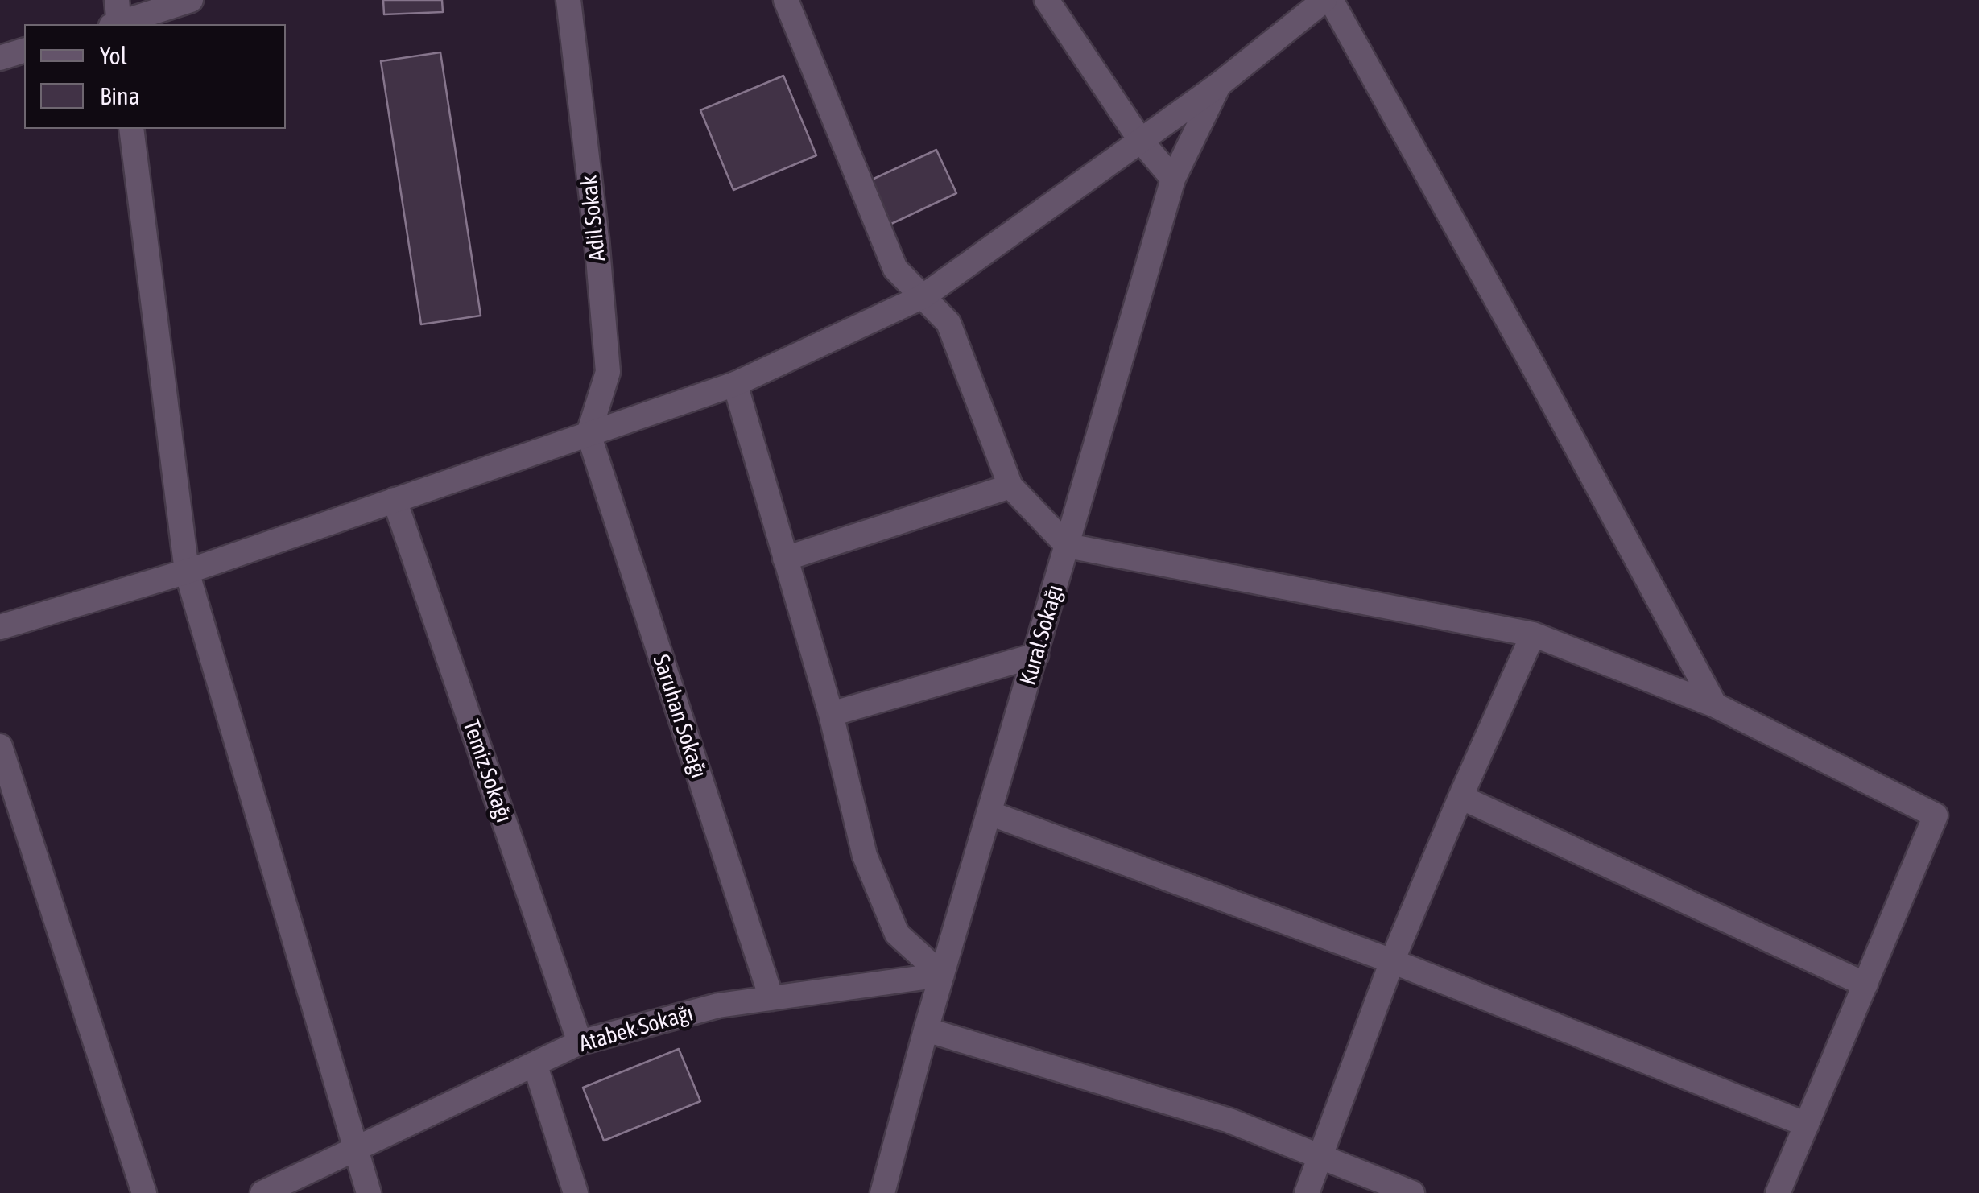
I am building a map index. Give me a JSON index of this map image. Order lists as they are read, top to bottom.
{
  "streets": {
    "street": [
      "Adil Sokak",
      "Kural Sokağı",
      "Saruhan Sokağı",
      "Temiz Sokağı",
      "Atabek Sokağı"
    ]
  },
  "crossings": [
    ["Adil Sokak", "Saruhan Sokağı"],
    ["Kural Sokağı", "Atabek Sokağı"],
    ["Saruhan Sokağı", "Atabek Sokağı"],
    ["Temiz Sokağı", "Atabek Sokağı"]
  ],
  "legend": ["Yol", "Bina"]
}
